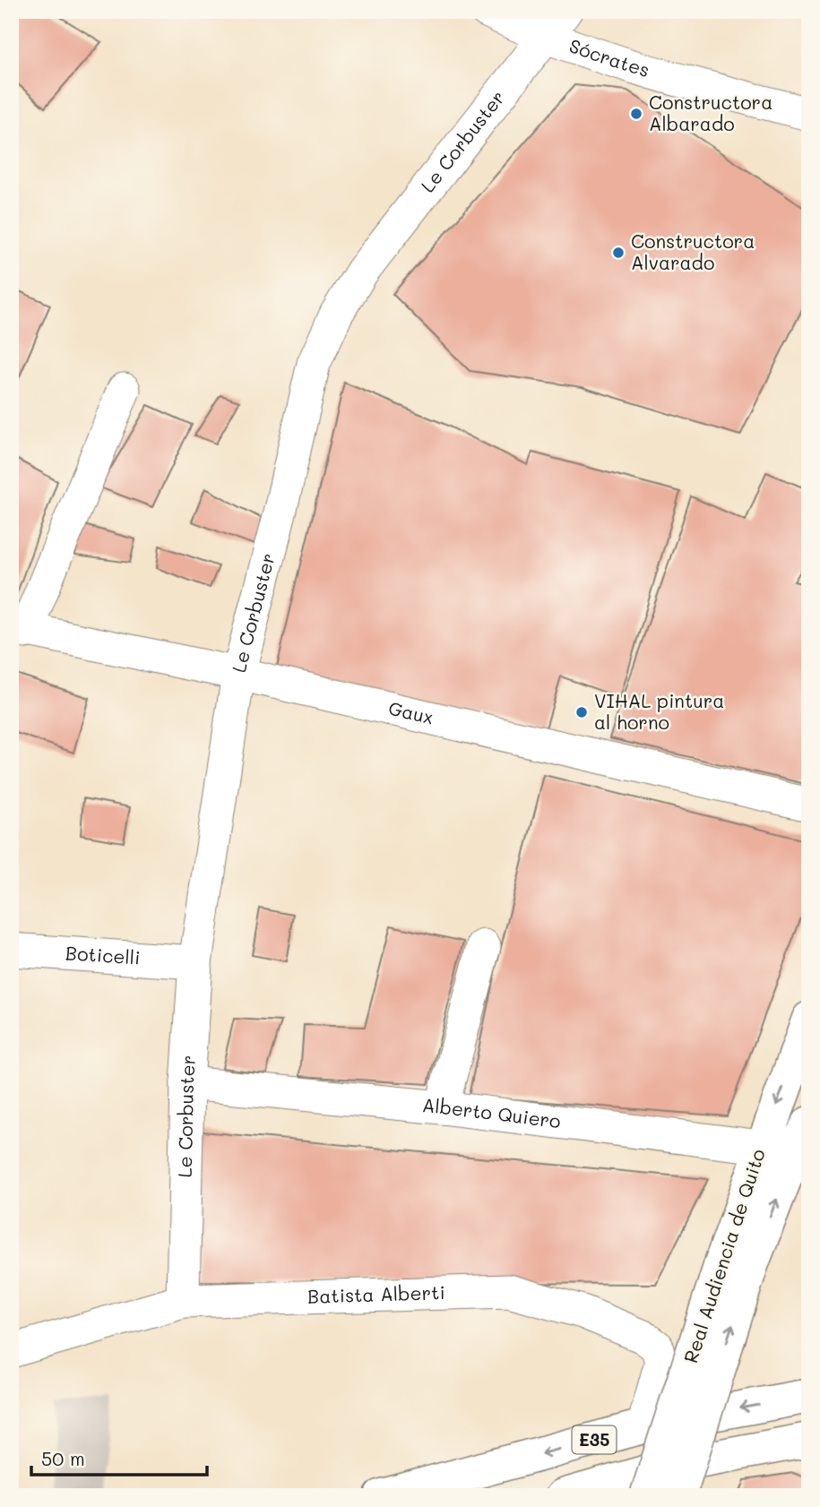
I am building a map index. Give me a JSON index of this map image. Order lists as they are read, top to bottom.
{
  "streets": {
    "main road": ["Real Audiencia de Quito", "E35"],
    "street": [
      "Sócrates",
      "Le Corbuster",
      "Gaux",
      "Boticelli",
      "Alberto Quiero",
      "Batista Alberti"
    ]
  },
  "crossings": [
    ["Sócrates", "Le Corbuster"],
    ["Le Corbuster", "Gaux"],
    ["Le Corbuster", "Boticelli"],
    ["Le Corbuster", "Alberto Quiero"],
    ["Le Corbuster", "Batista Alberti"],
    ["Alberto Quiero", "Real Audiencia de Quito"],
    ["Batista Alberti", "E35"]
  ],
  "places": ["Constructora Albarado", "Constructora Alvarado", "VIHAL pintura al horno"],
  "scale_bar": "50 m"
}
